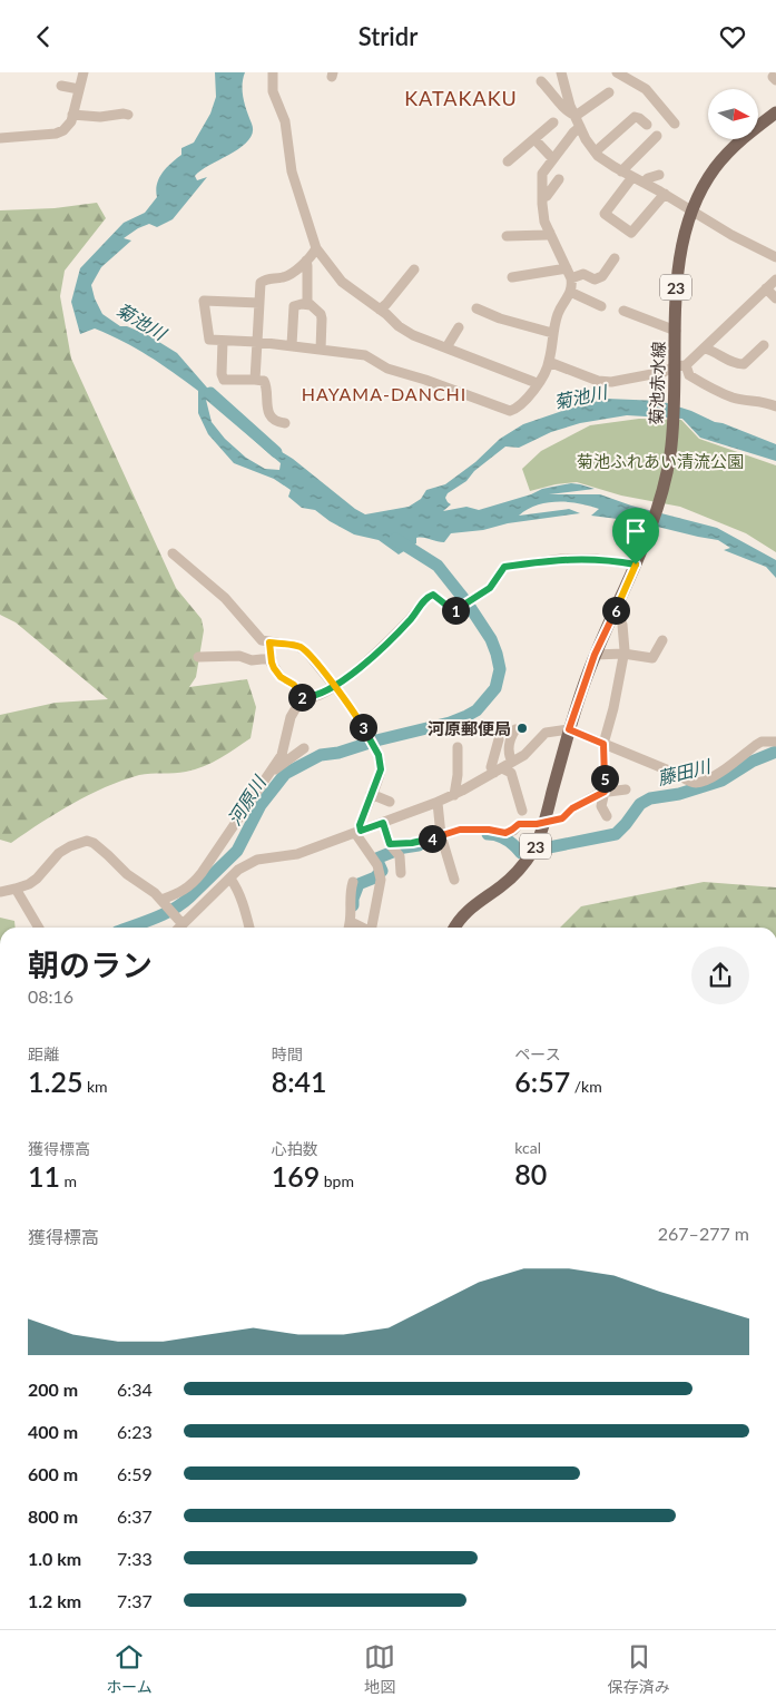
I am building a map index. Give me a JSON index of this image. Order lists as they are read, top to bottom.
{
  "streets": {
    "main road": ["23", "菊池赤水線"]
  },
  "districts": ["KATAKAKU", "HAYAMA-DANCHI"],
  "water": ["菊池川", "藤田川", "河原川"],
  "parks": ["菊池ふれあい清流公園"],
  "places": ["河原郵便局"],
  "north": "right",
  "page": {
    "header": "Stridr",
    "pins": [
      "1",
      "6",
      "2",
      "3",
      "5",
      "4"
    ],
    "heading": ["朝のラン", "08:16"],
    "stats": [
      ["距離", "1.25 km"],
      ["時間", "8:41"],
      ["ペース", "6:57 /km"],
      ["獲得標高", "11 m"],
      ["心拍数", "169 bpm"],
      ["kcal", "80"]
    ],
    "chart": ["獲得標高", "267–277 m"],
    "list": [
      {
        "name": "200 m",
        "note": "6:34"
      },
      {
        "name": "400 m",
        "note": "6:23"
      },
      {
        "name": "600 m",
        "note": "6:59"
      },
      {
        "name": "800 m",
        "note": "6:37"
      },
      {
        "name": "1.0 km",
        "note": "7:33"
      },
      {
        "name": "1.2 km",
        "note": "7:37"
      }
    ],
    "tabs": ["ホーム", "地図", "保存済み"]
  }
}
